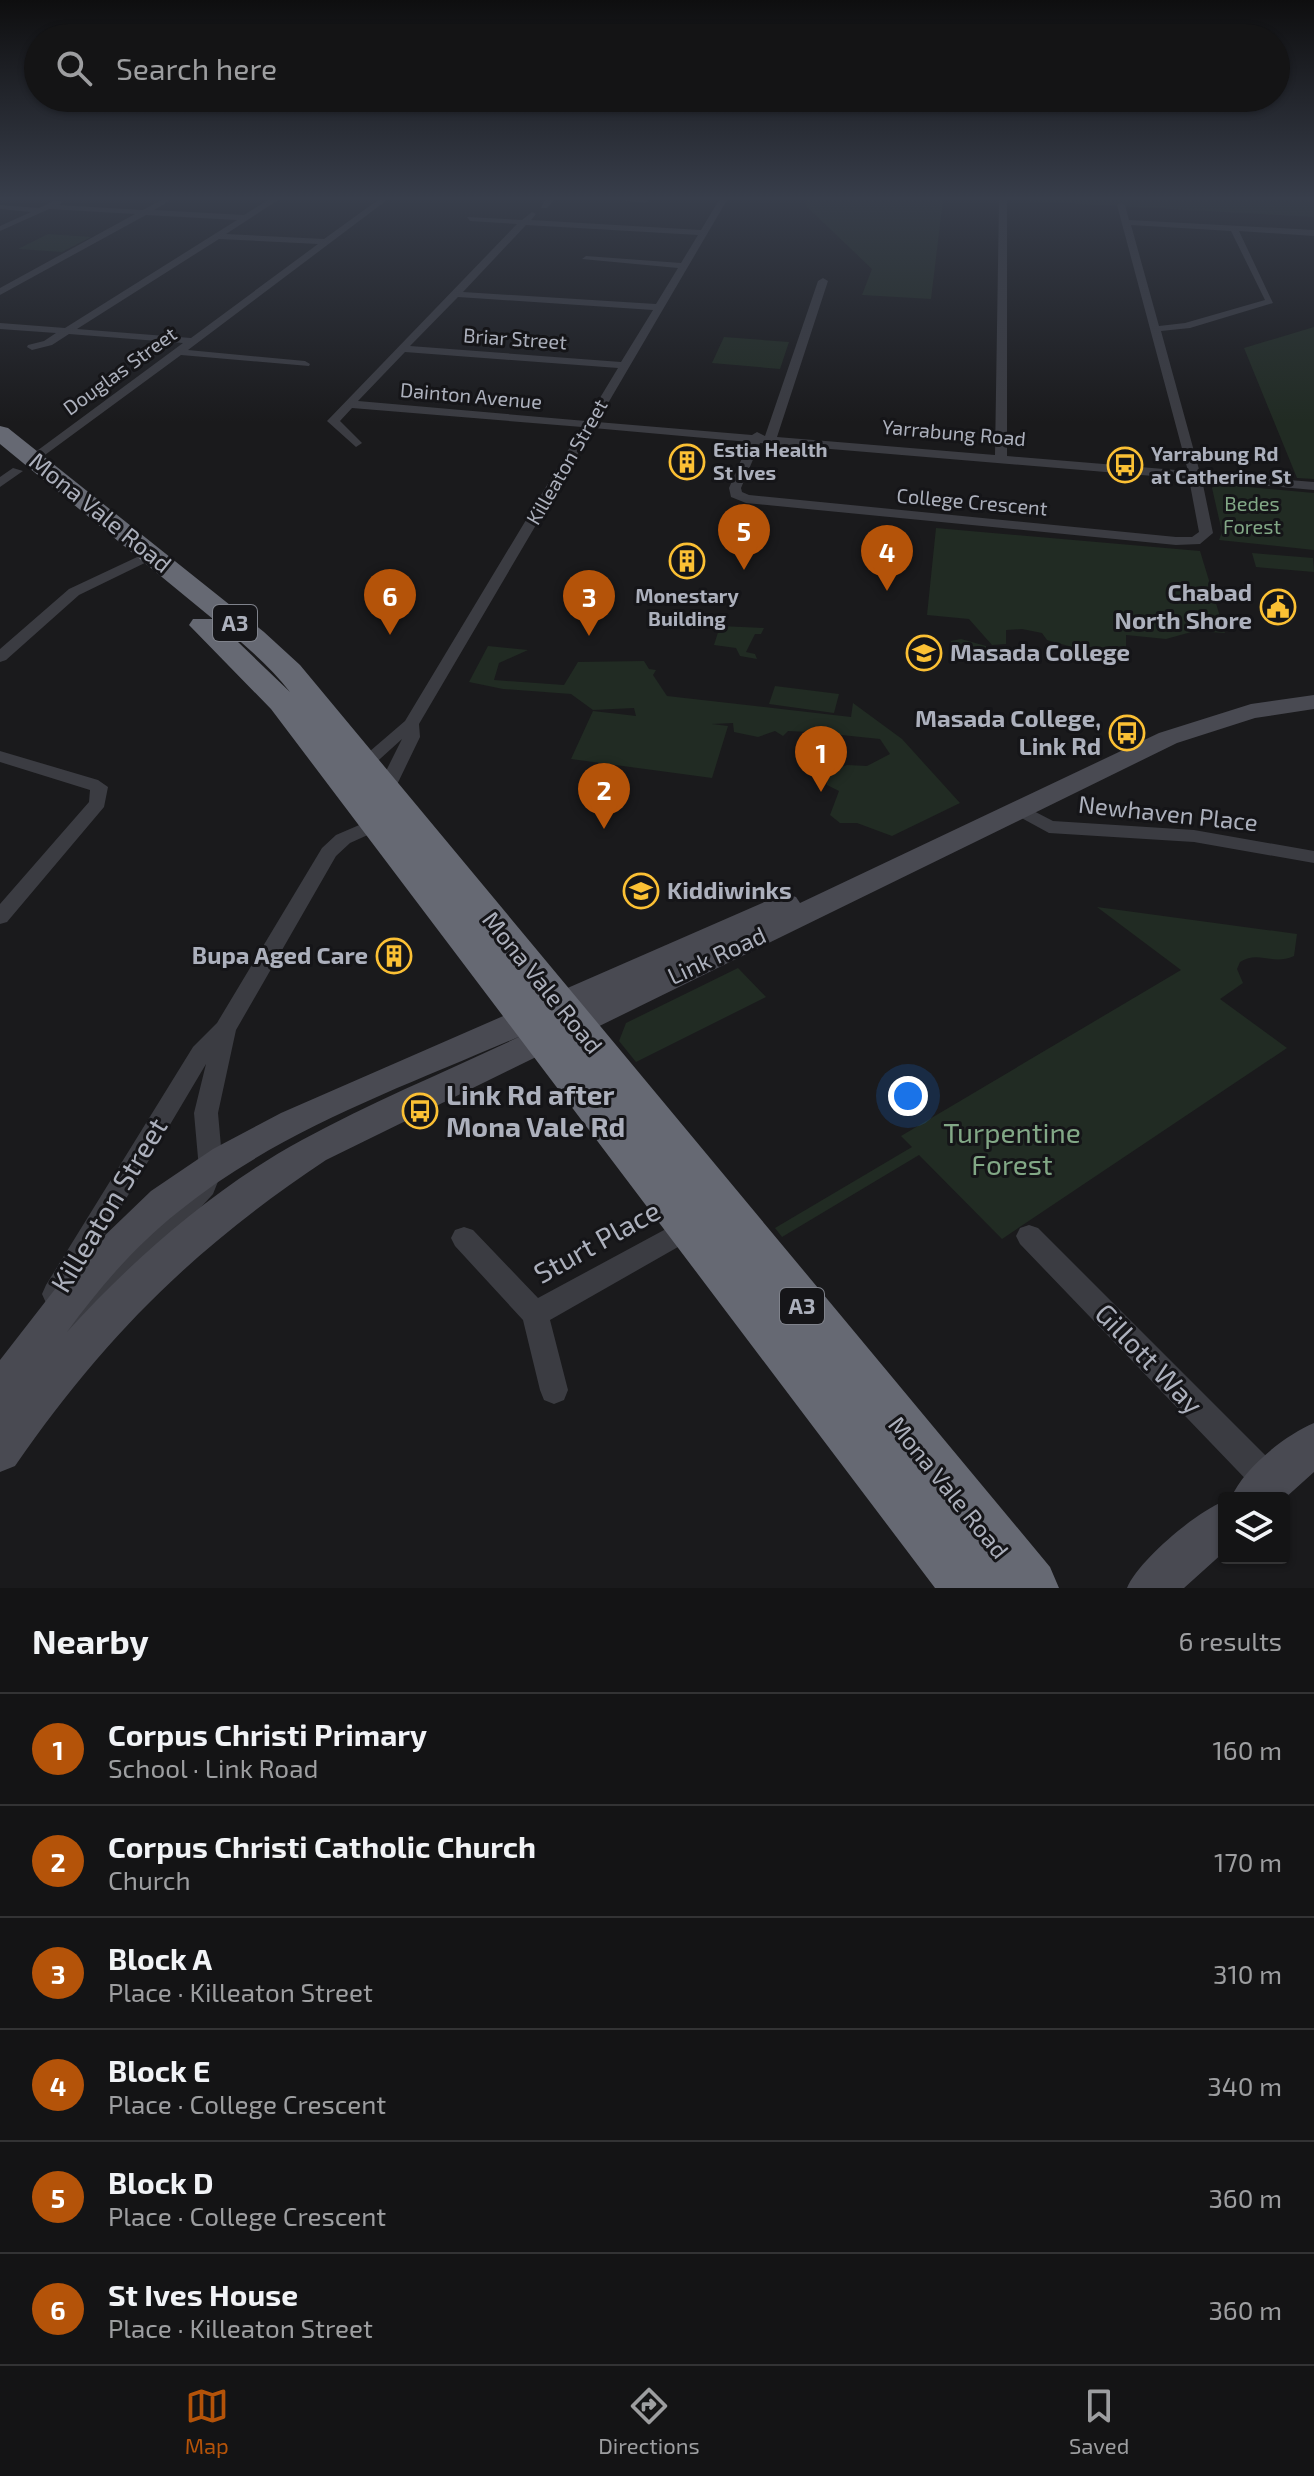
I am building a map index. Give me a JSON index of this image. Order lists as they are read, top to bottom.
{
  "streets": {
    "highway": ["Mona Vale Road", "A3"],
    "main road": ["Killeaton Street", "Link Road"],
    "street": [
      "Briar Street",
      "Douglas Street",
      "Dainton Avenue",
      "Yarrabung Road",
      "College Crescent",
      "Newhaven Place",
      "Sturt Place",
      "Gillott Way"
    ]
  },
  "crossings": [
    ["Briar Street", "Killeaton Street"],
    ["Douglas Street", "Mona Vale Road"],
    ["Dainton Avenue", "Yarrabung Road"],
    ["Dainton Avenue", "Killeaton Street"],
    ["Yarrabung Road", "Killeaton Street"],
    ["Yarrabung Road", "College Crescent"],
    ["Killeaton Street", "Mona Vale Road"],
    ["Killeaton Street", "Link Road"],
    ["Mona Vale Road", "Link Road"],
    ["Mona Vale Road", "Sturt Place"],
    ["Newhaven Place", "Link Road"]
  ],
  "parks": ["Bedes Forest", "Turpentine Forest"],
  "places": {
    "building": ["Estia Health St Ives", "Monestary Building", "Bupa Aged Care"],
    "bus stop": ["Yarrabung Rd at Catherine St", "Masada College, Link Rd", "Link Rd after Mona Vale Rd"],
    "public building": ["Chabad North Shore"],
    "school or university": ["Masada College", "Kiddiwinks"]
  },
  "page": {
    "search": "Search here",
    "pins": [
      "5",
      "4",
      "6",
      "3",
      "1",
      "2"
    ],
    "heading": ["Nearby", "6 results"],
    "list": [
      {
        "mark": "1",
        "name": "Corpus Christi Primary",
        "note": "School · Link Road",
        "value": "160 m"
      },
      {
        "mark": "2",
        "name": "Corpus Christi Catholic Church",
        "note": "Church",
        "value": "170 m"
      },
      {
        "mark": "3",
        "name": "Block A",
        "note": "Place · Killeaton Street",
        "value": "310 m"
      },
      {
        "mark": "4",
        "name": "Block E",
        "note": "Place · College Crescent",
        "value": "340 m"
      },
      {
        "mark": "5",
        "name": "Block D",
        "note": "Place · College Crescent",
        "value": "360 m"
      },
      {
        "mark": "6",
        "name": "St Ives House",
        "note": "Place · Killeaton Street",
        "value": "360 m"
      }
    ],
    "nav": ["Map", "Directions", "Saved"]
  }
}
